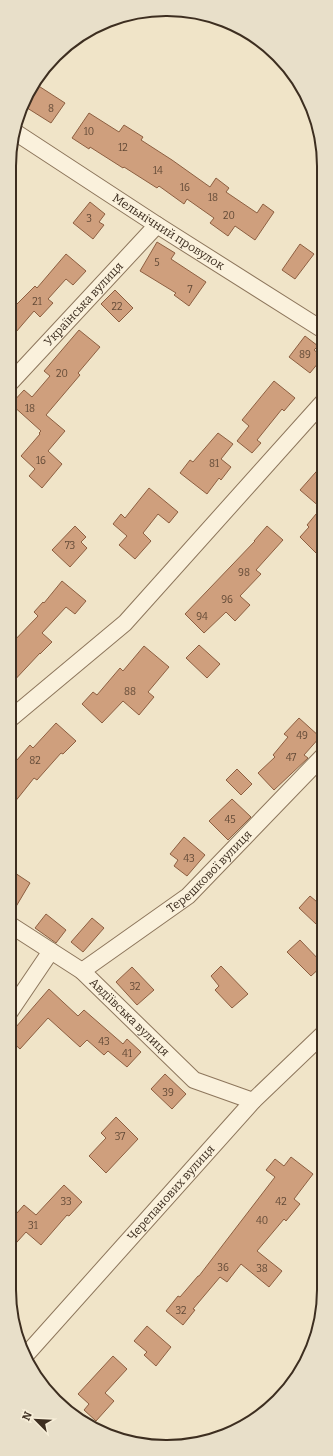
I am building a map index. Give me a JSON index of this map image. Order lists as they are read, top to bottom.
{
  "streets": {
    "street": [
      "Мельнiчний провулок",
      "Українська вулиця",
      "Терешкової вулиця",
      "Авдіївська вулиця",
      "Черепанових вулиця"
    ]
  },
  "crossings": [
    ["Мельнiчний провулок", "Українська вулиця"],
    ["Терешкової вулиця", "Авдіївська вулиця"],
    ["Авдіївська вулиця", "Черепанових вулиця"]
  ],
  "house_numbers": [
    "8",
    "10",
    "12",
    "14",
    "16",
    "18",
    "20",
    "3",
    "5",
    "7",
    "21",
    "22",
    "89",
    "20",
    "18",
    "16",
    "81",
    "73",
    "98",
    "96",
    "94",
    "88",
    "49",
    "47",
    "82",
    "45",
    "43",
    "32",
    "43",
    "41",
    "39",
    "37",
    "33",
    "42",
    "40",
    "31",
    "36",
    "38",
    "32"
  ],
  "north": "top left"
}
